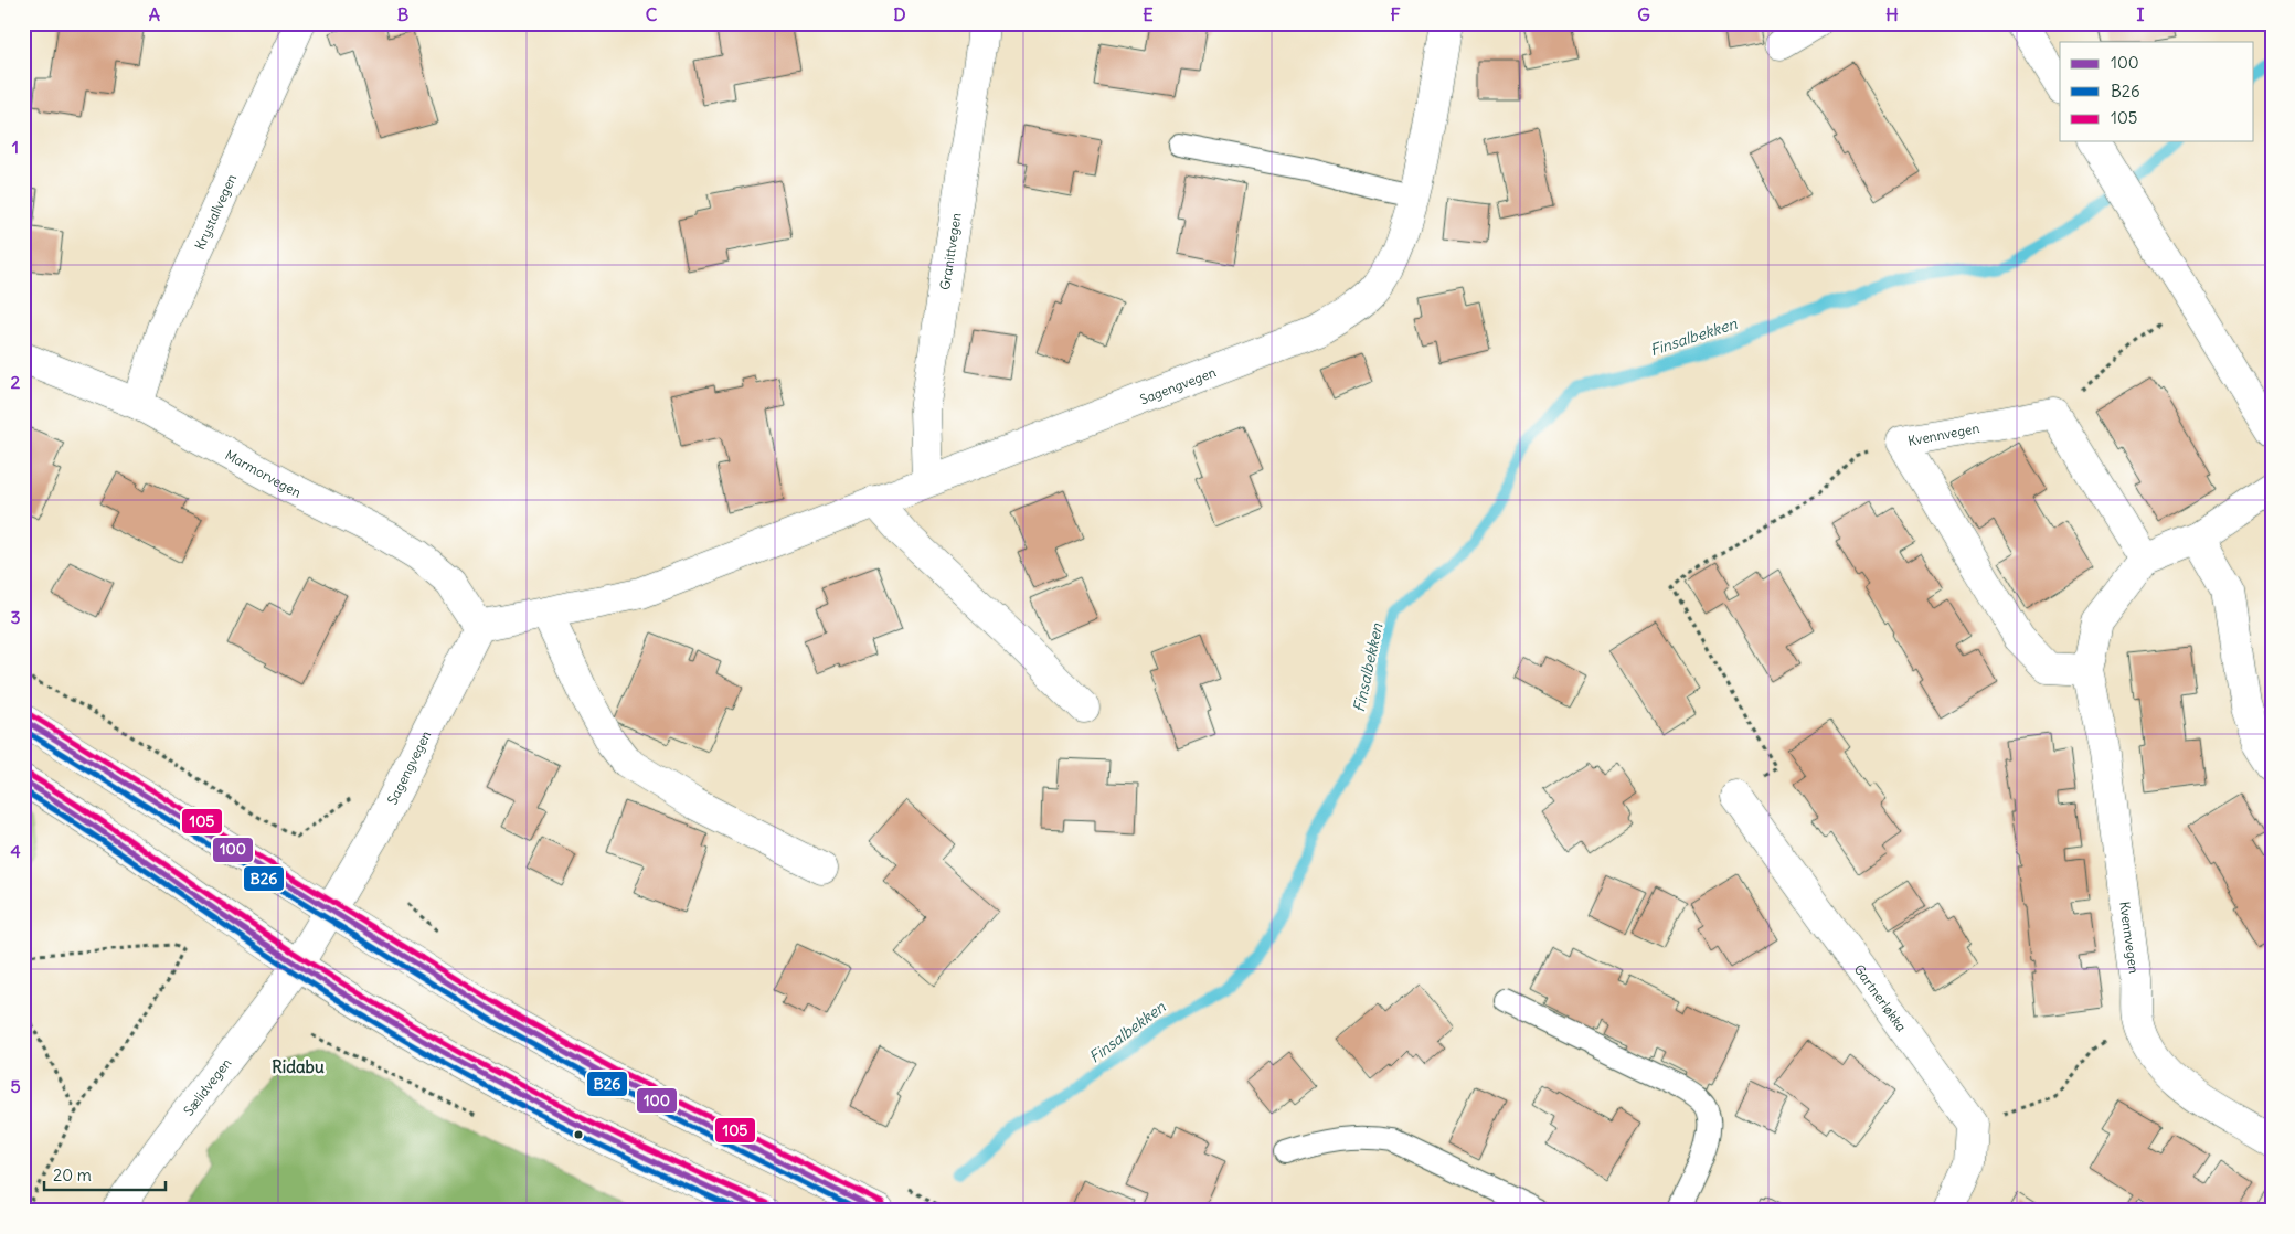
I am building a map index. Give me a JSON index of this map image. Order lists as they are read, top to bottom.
{
  "streets": {
    "main road": [
      "Krystallvegen",
      "Granittvegen",
      "Sagengvegen",
      "Kvennvegen",
      "Marmorvegen",
      "Gartnerløkka",
      "Sælidvegen"
    ]
  },
  "crossings": [
    ["Krystallvegen", "Marmorvegen"],
    ["Granittvegen", "Sagengvegen"],
    ["Sagengvegen", "Marmorvegen"],
    ["Sagengvegen", "Sælidvegen"]
  ],
  "districts": ["Ridabu"],
  "water": ["Finsalbekken"],
  "lines": ["transit line 105", "transit line 100", "transit line B26"],
  "legend": ["100", "B26", "105"],
  "scale_bar": "20 m",
  "grid": {
    "columns": [
      "A",
      "B",
      "C",
      "D",
      "E",
      "F",
      "G",
      "H",
      "I"
    ],
    "rows": [
      "1",
      "2",
      "3",
      "4",
      "5"
    ]
  }
}
